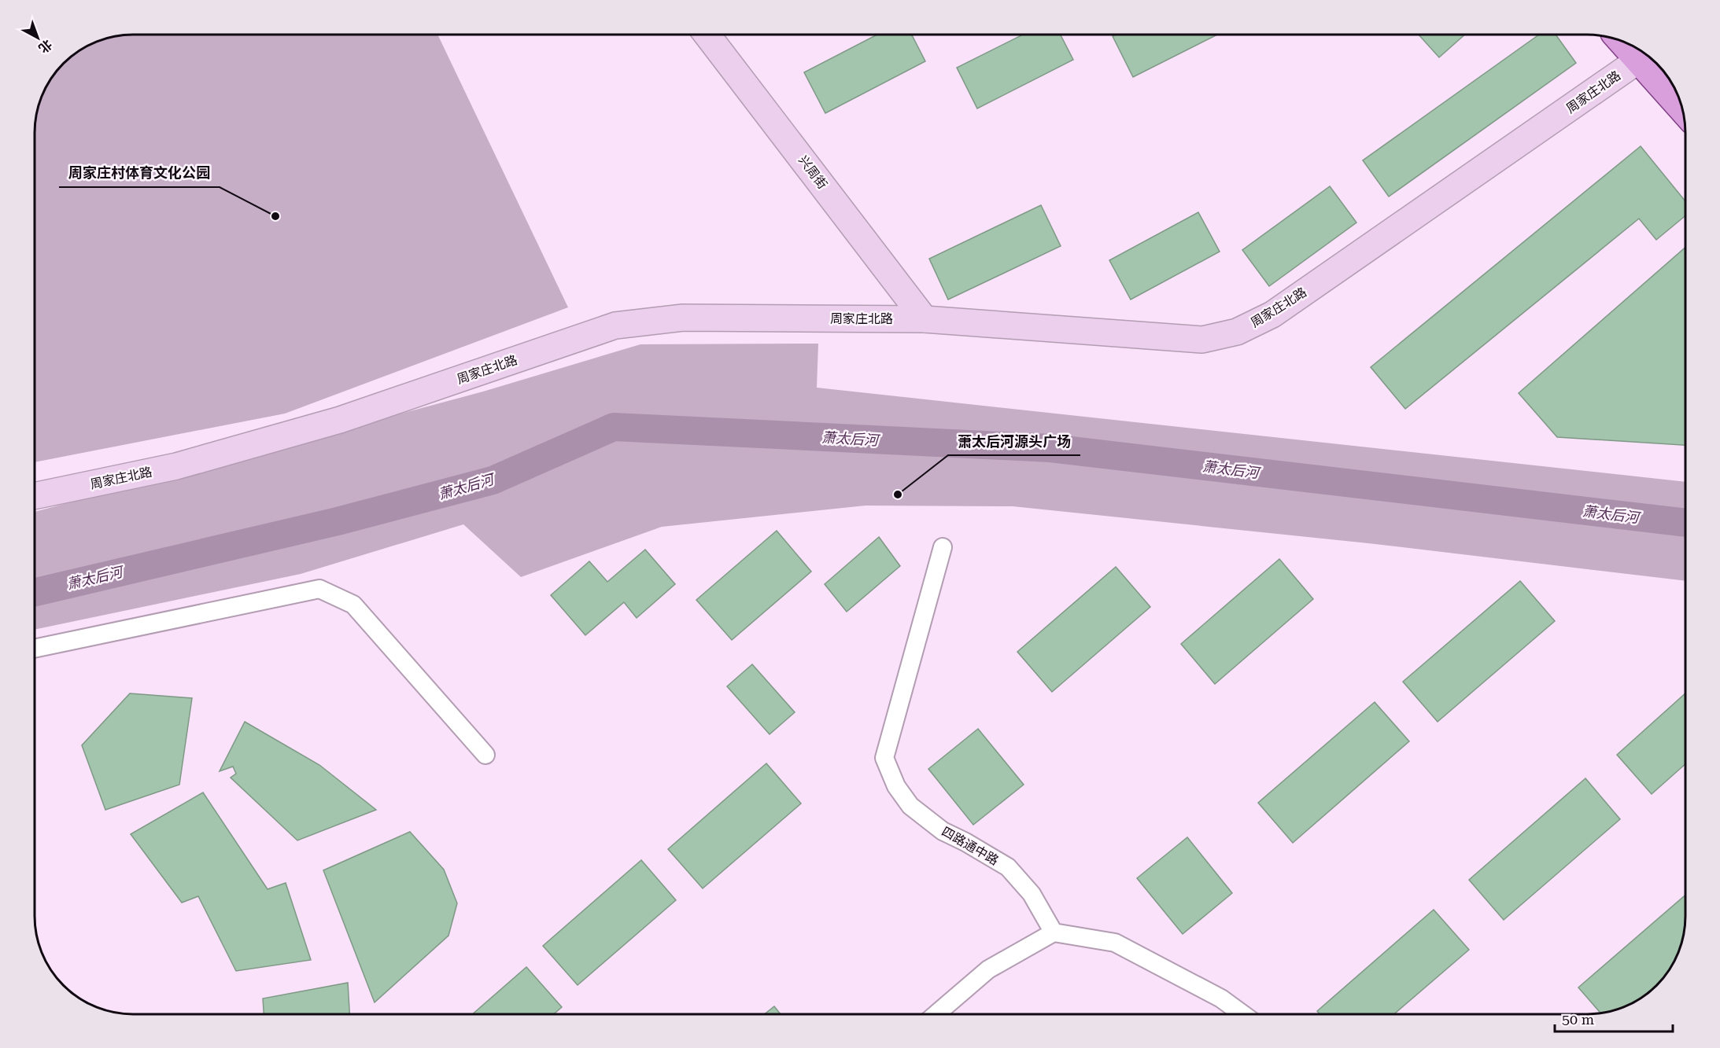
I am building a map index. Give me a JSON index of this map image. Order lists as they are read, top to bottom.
{
  "streets": {
    "street": ["周家庄北路", "兴周街", "四路通中路"]
  },
  "crossings": [
    ["周家庄北路", "兴周街"]
  ],
  "water": ["萧太后河"],
  "places": ["周家庄村体育文化公园", "萧太后河源头广场"],
  "scale_bar": "50 m",
  "north": "bottom right"
}
